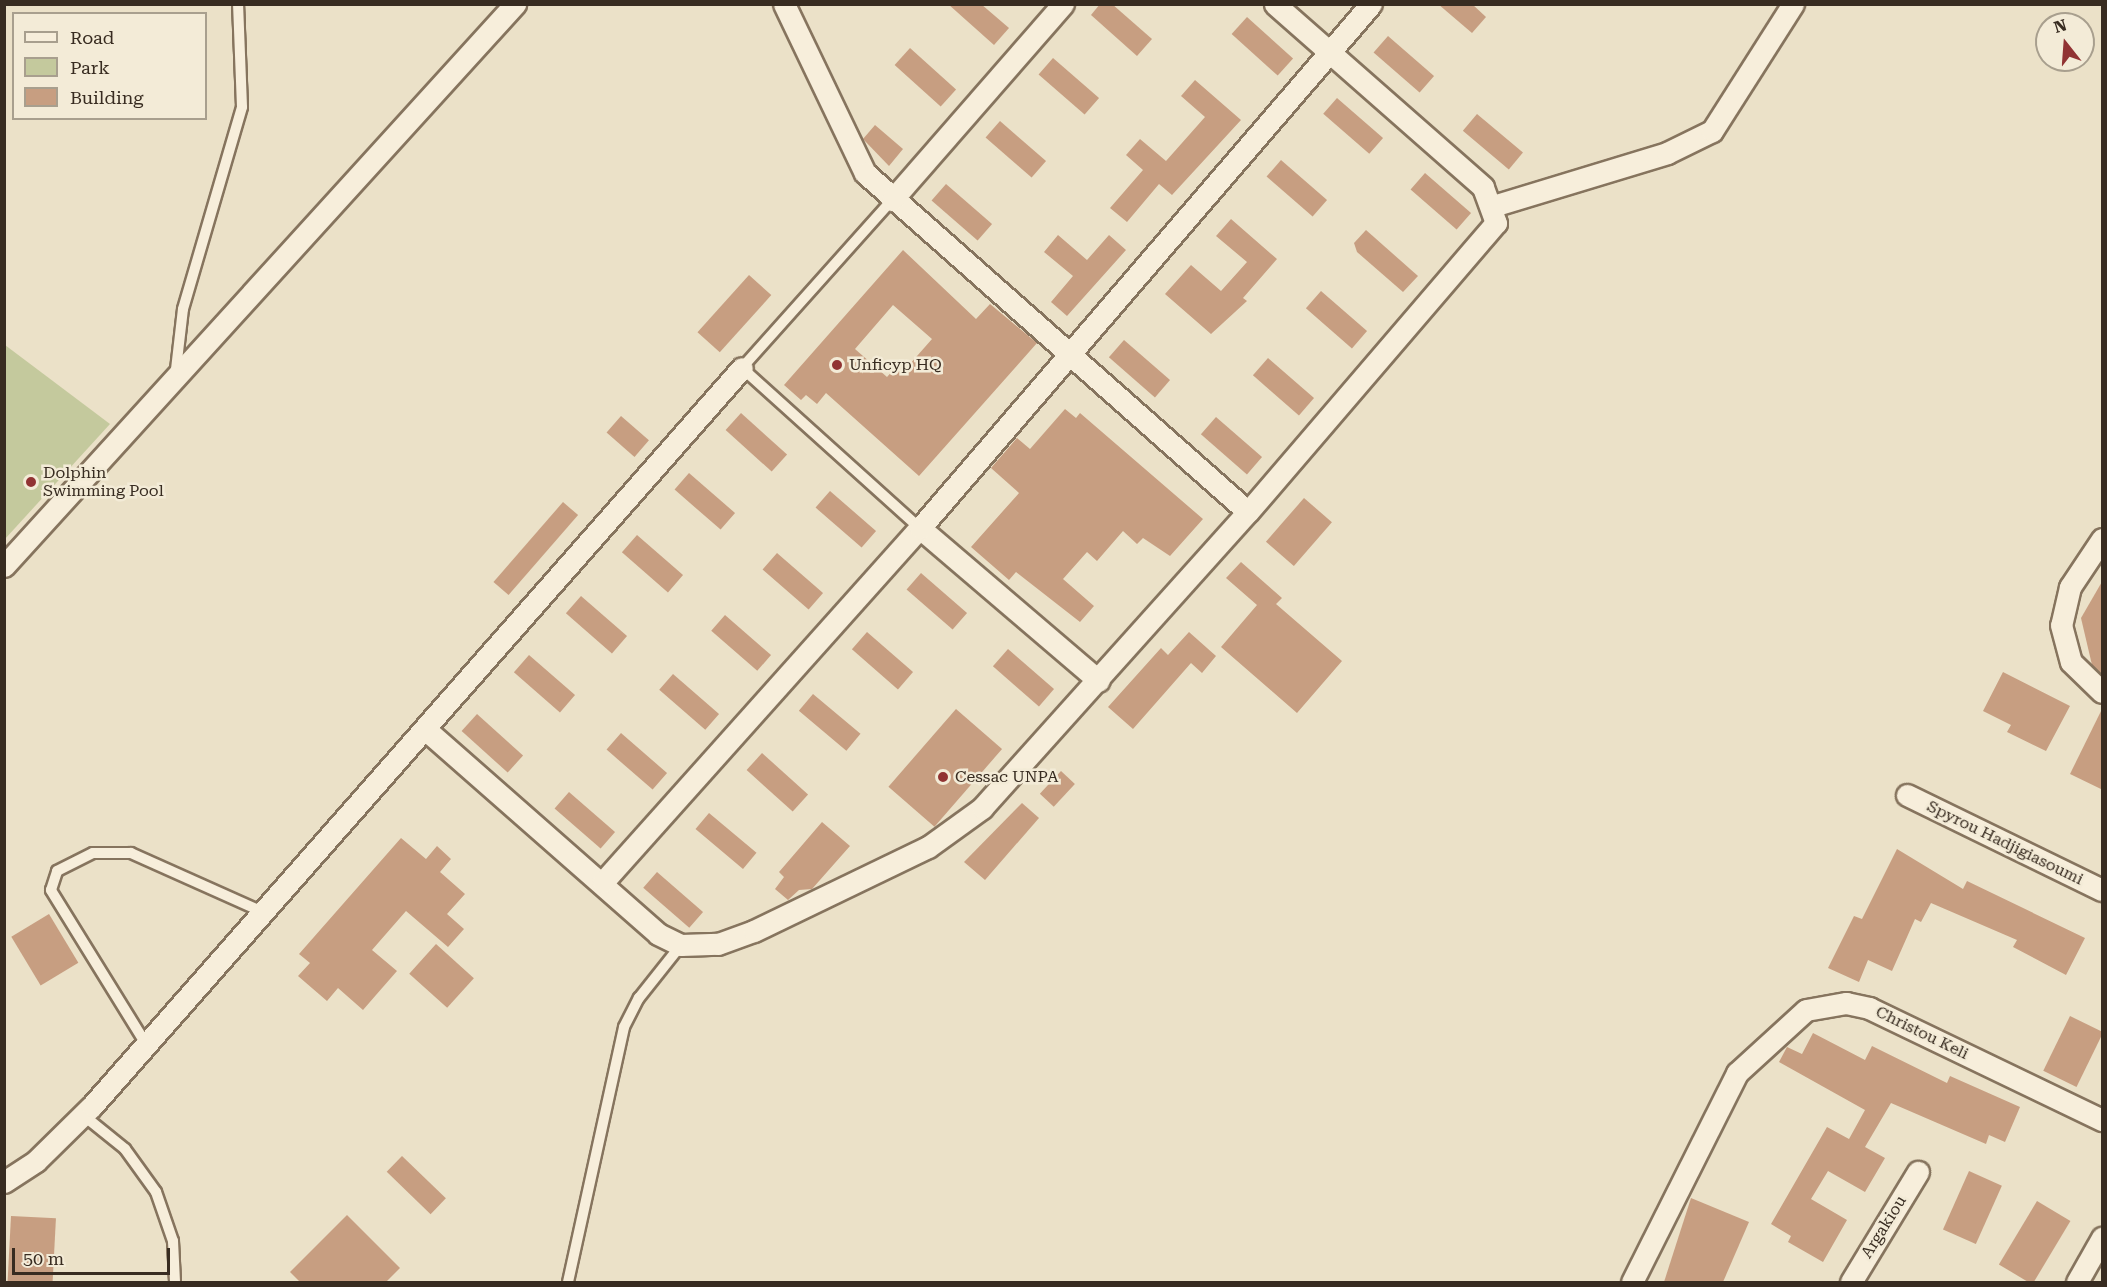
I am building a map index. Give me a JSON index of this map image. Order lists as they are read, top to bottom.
{
  "streets": {
    "street": ["Spyrou Hadjigiasoumi", "Christou Keli", "Argakiou"]
  },
  "places": ["Unficyp HQ", "Dolphin Swimming Pool", "Cessac UNPA"],
  "legend": ["Road", "Park", "Building"],
  "scale_bar": "50 m",
  "north": "top"
}
